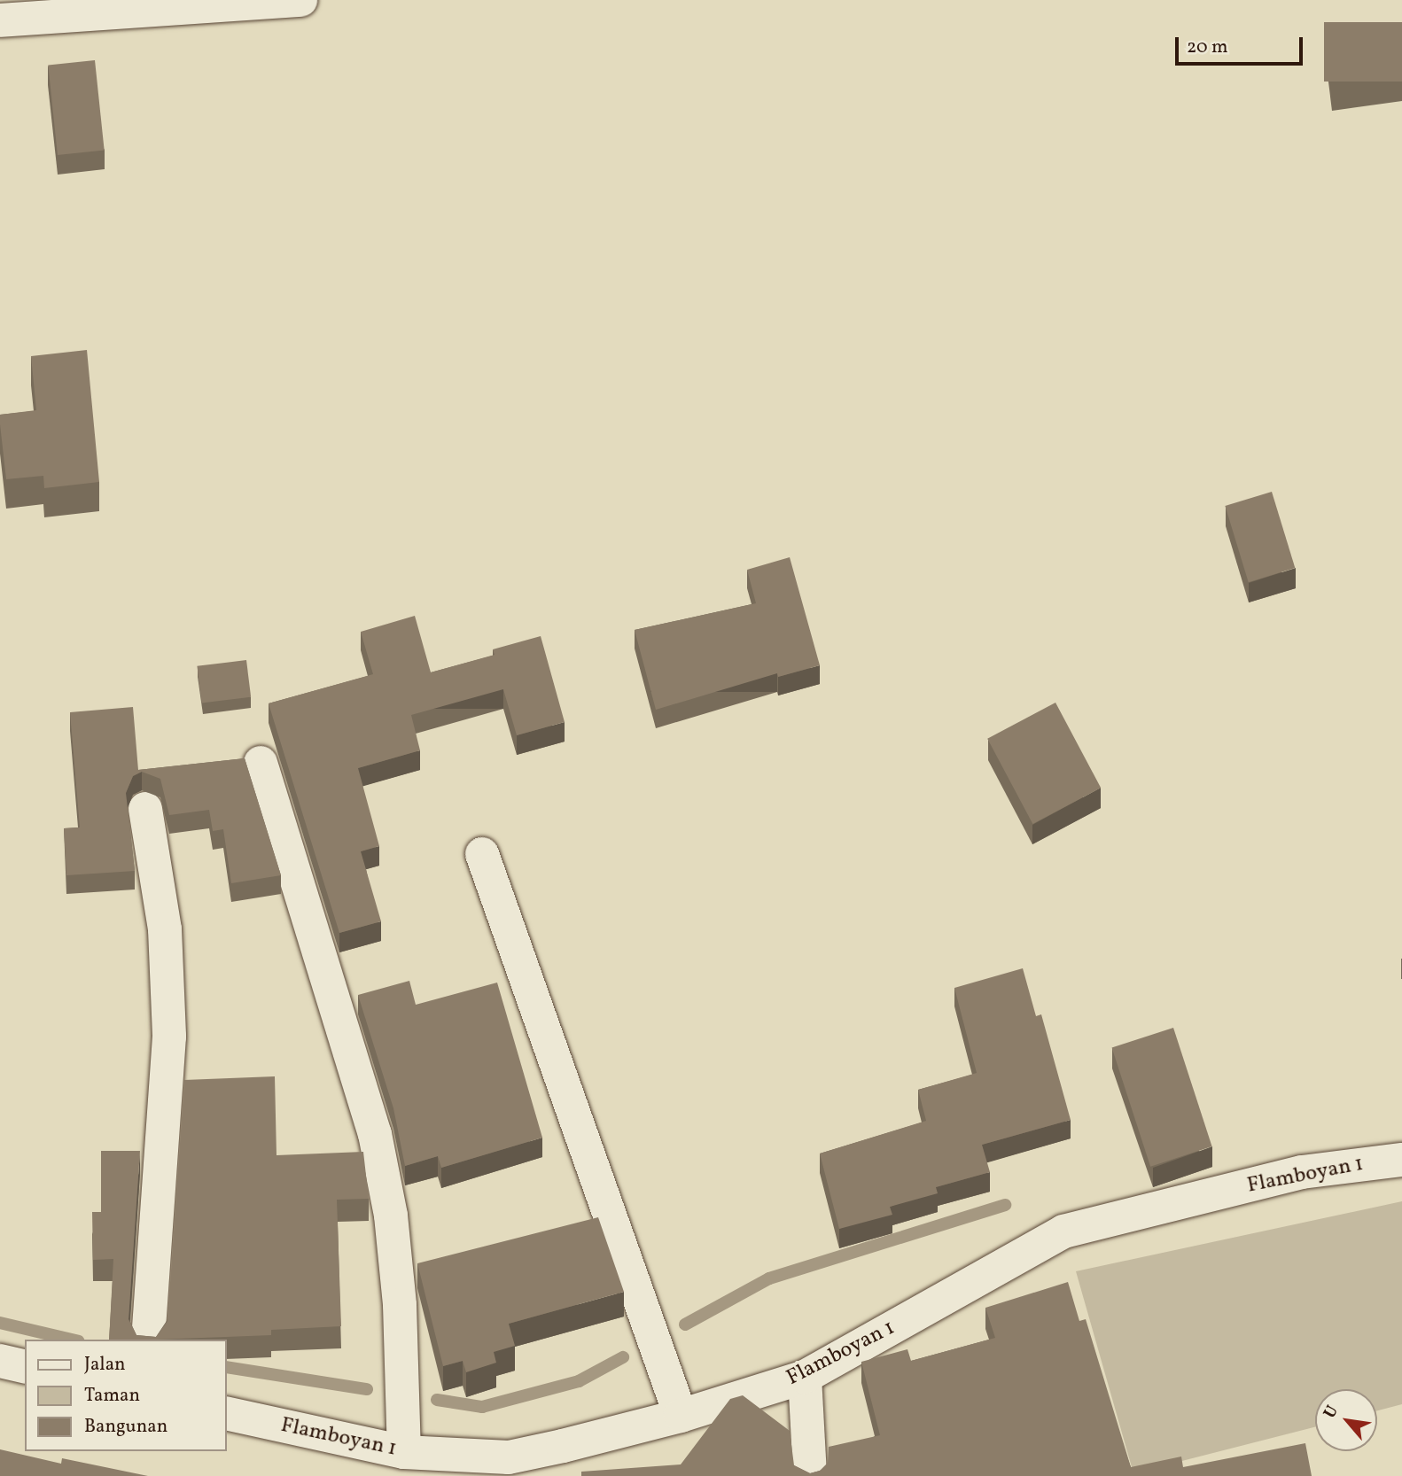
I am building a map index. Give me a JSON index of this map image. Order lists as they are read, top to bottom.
{
  "streets": {
    "street": ["Flamboyan 1"]
  },
  "legend": ["Jalan", "Taman", "Bangunan"],
  "scale_bar": "20 m",
  "north": "top left"
}
